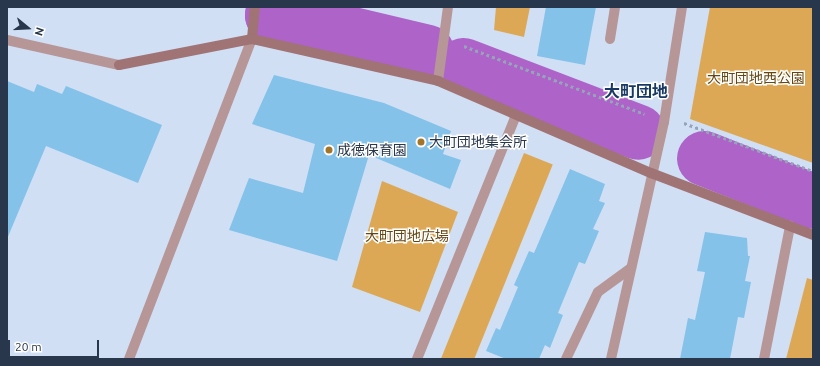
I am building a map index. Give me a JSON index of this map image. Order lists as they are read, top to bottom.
{
  "districts": ["大町団地"],
  "parks": ["大町団地西公園", "大町団地広場"],
  "places": ["大町団地集会所", "成徳保育園"],
  "scale_bar": "20 m",
  "north": "right"
}
